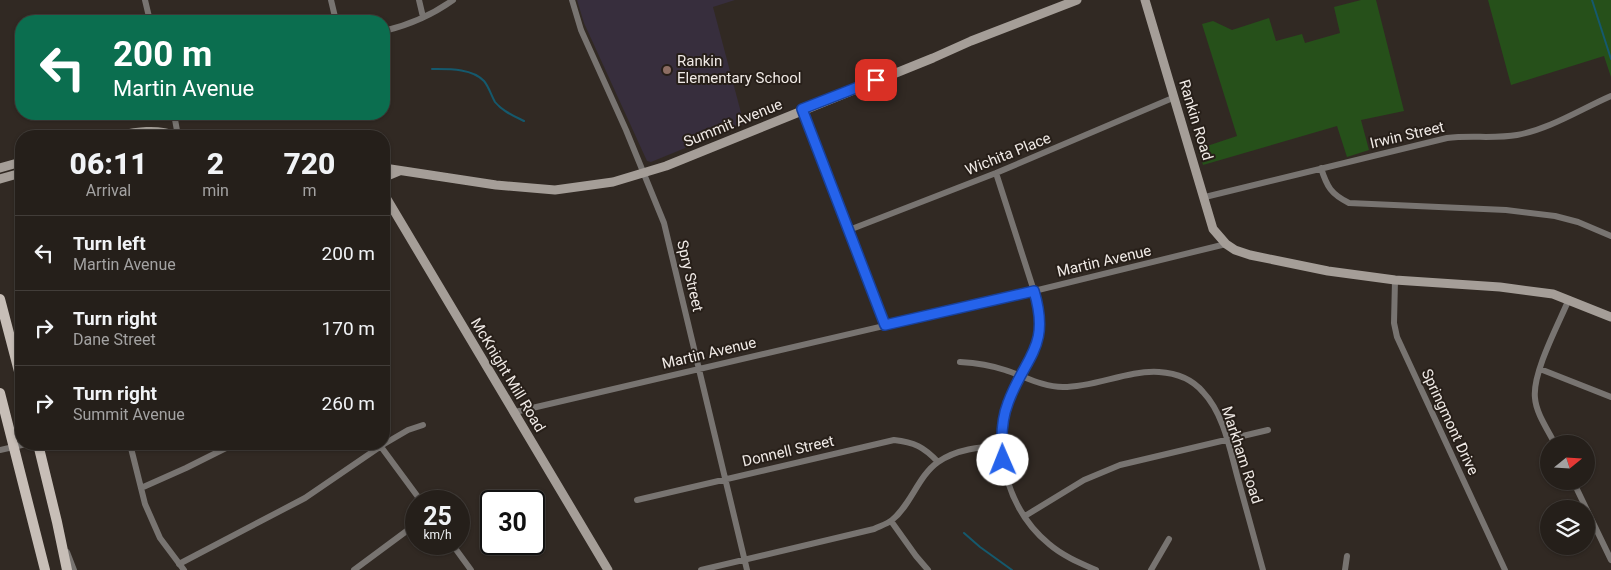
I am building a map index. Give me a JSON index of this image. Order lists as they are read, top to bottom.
{
  "streets": {
    "street": [
      "Rankin Road",
      "Summit Avenue",
      "Irwin Street",
      "Wichita Place",
      "Martin Avenue",
      "Spry Street",
      "McKnight Mill Road",
      "Springmont Drive",
      "Donnell Street",
      "Markham Road"
    ]
  },
  "crossings": [
    ["Rankin Road", "Irwin Street"],
    ["Rankin Road", "Wichita Place"],
    ["Rankin Road", "Martin Avenue"],
    ["Summit Avenue", "Spry Street"],
    ["Martin Avenue", "Spry Street"],
    ["Martin Avenue", "McKnight Mill Road"],
    ["Spry Street", "Donnell Street"]
  ],
  "places": ["Rankin Elementary School"],
  "north": "right",
  "page": {
    "turn": ["200 m", "Martin Avenue"],
    "eta": [
      "06:11",
      "Arrival",
      "2",
      "min",
      "720",
      "m"
    ],
    "list": [
      {
        "name": "Turn left",
        "note": "Martin Avenue",
        "value": "200 m"
      },
      {
        "name": "Turn right",
        "note": "Dane Street",
        "value": "170 m"
      },
      {
        "name": "Turn right",
        "note": "Summit Avenue",
        "value": "260 m"
      }
    ],
    "speed": "25 km/h",
    "limit": "30"
  }
}
